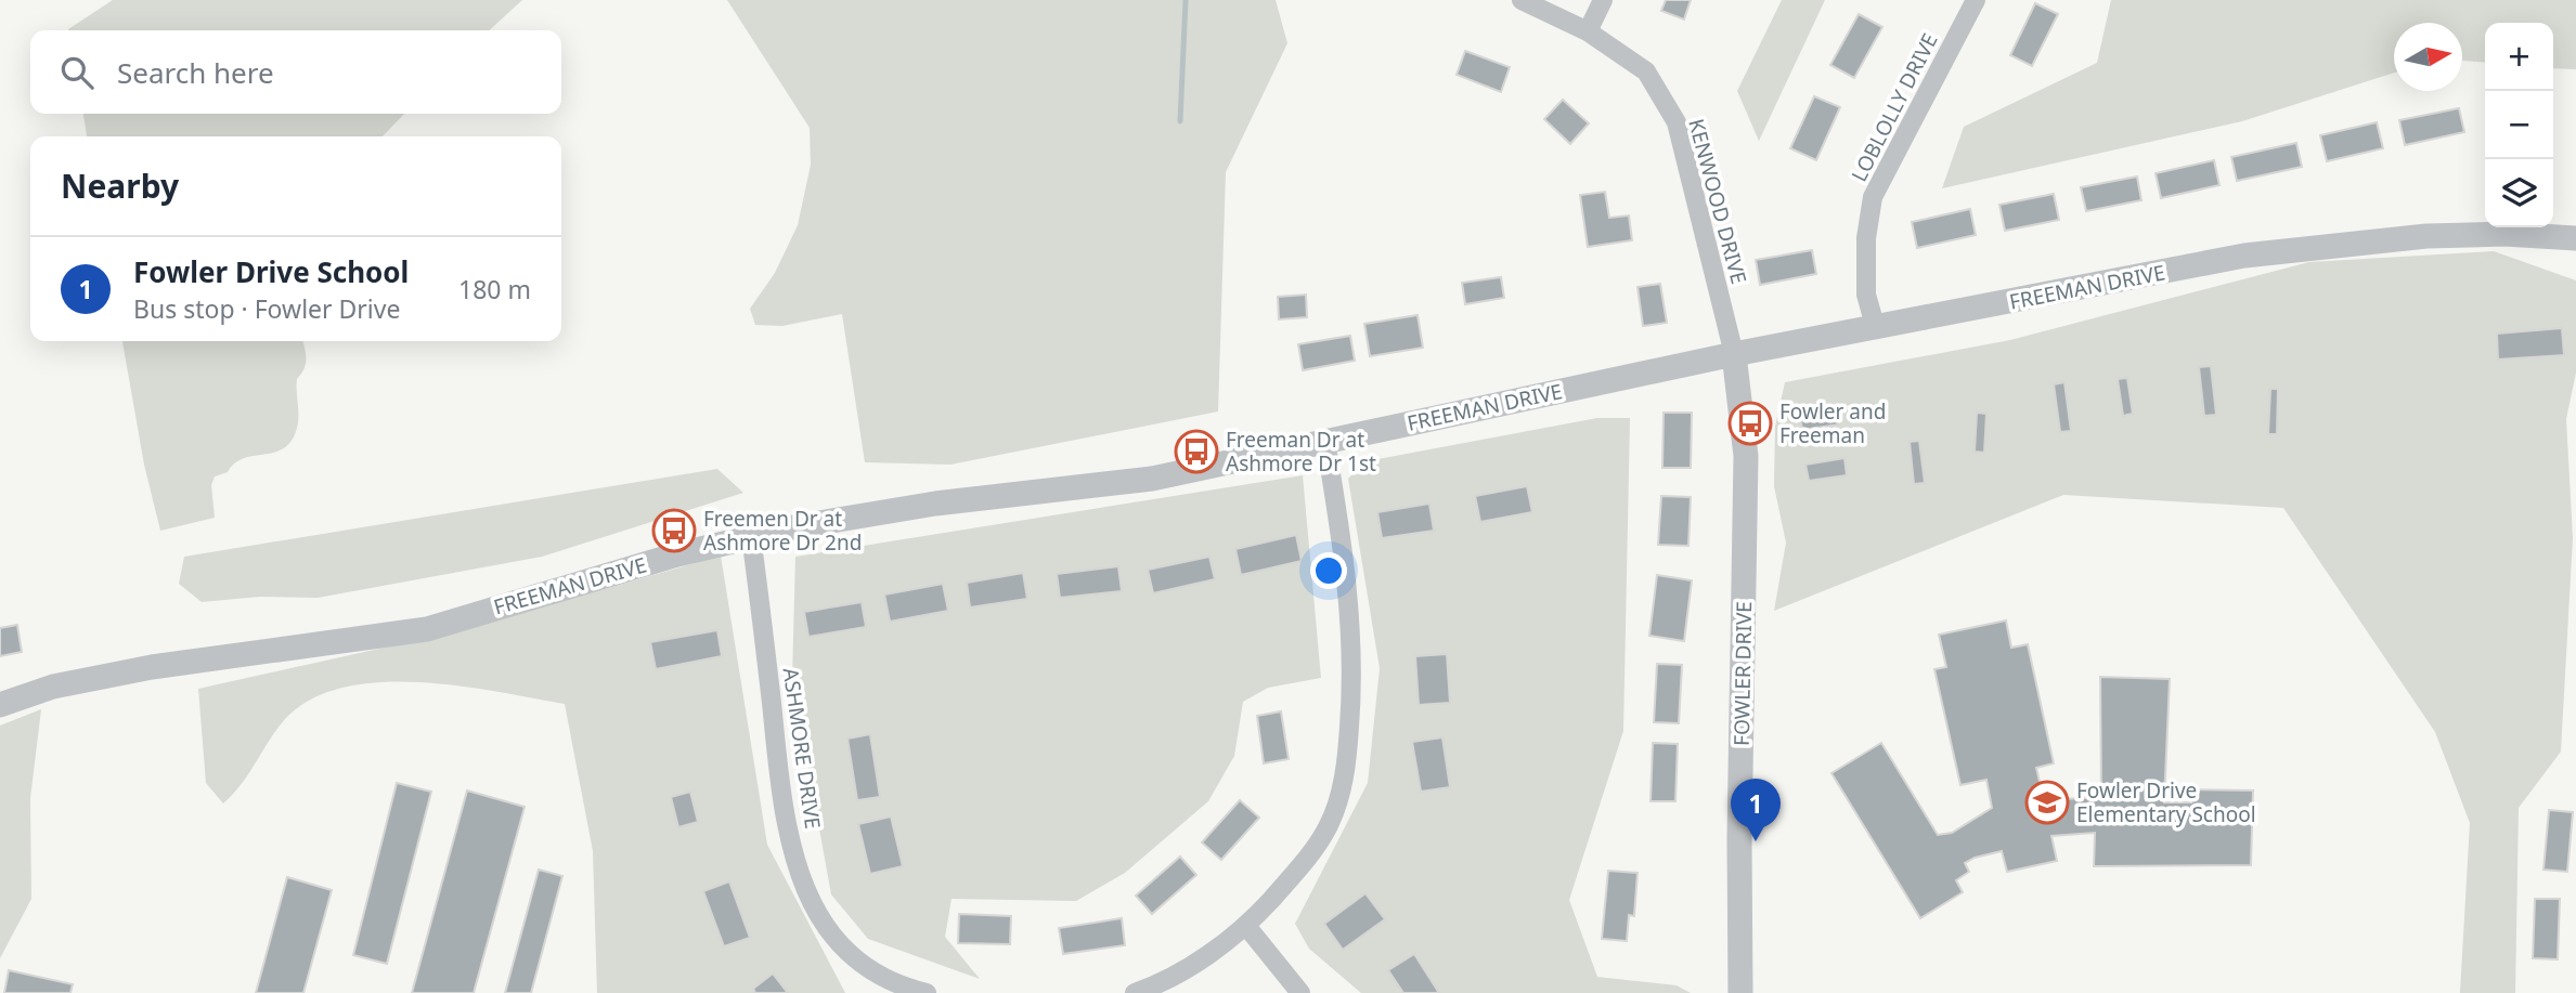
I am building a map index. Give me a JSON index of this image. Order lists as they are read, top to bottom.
{
  "streets": {
    "street": [
      "LOBLOLLY DRIVE",
      "KENWOOD DRIVE",
      "FREEMAN DRIVE",
      "FOWLER DRIVE",
      "ASHMORE DRIVE"
    ]
  },
  "crossings": [
    ["LOBLOLLY DRIVE", "FREEMAN DRIVE"],
    ["KENWOOD DRIVE", "FREEMAN DRIVE"],
    ["KENWOOD DRIVE", "FOWLER DRIVE"],
    ["FREEMAN DRIVE", "FOWLER DRIVE"],
    ["FREEMAN DRIVE", "ASHMORE DRIVE"]
  ],
  "places": {
    "bus stop": ["Fowler and Freeman", "Freeman Dr at Ashmore Dr 1st", "Freemen Dr at Ashmore Dr 2nd"],
    "school or university": ["Fowler Drive Elementary School"]
  },
  "north": "right",
  "page": {
    "map_buttons": ["+", "−"],
    "search": "Search here",
    "heading": "Nearby",
    "list": [
      {
        "mark": "1",
        "name": "Fowler Drive School",
        "note": "Bus stop · Fowler Drive",
        "value": "180 m"
      }
    ],
    "pins": "1"
  }
}
